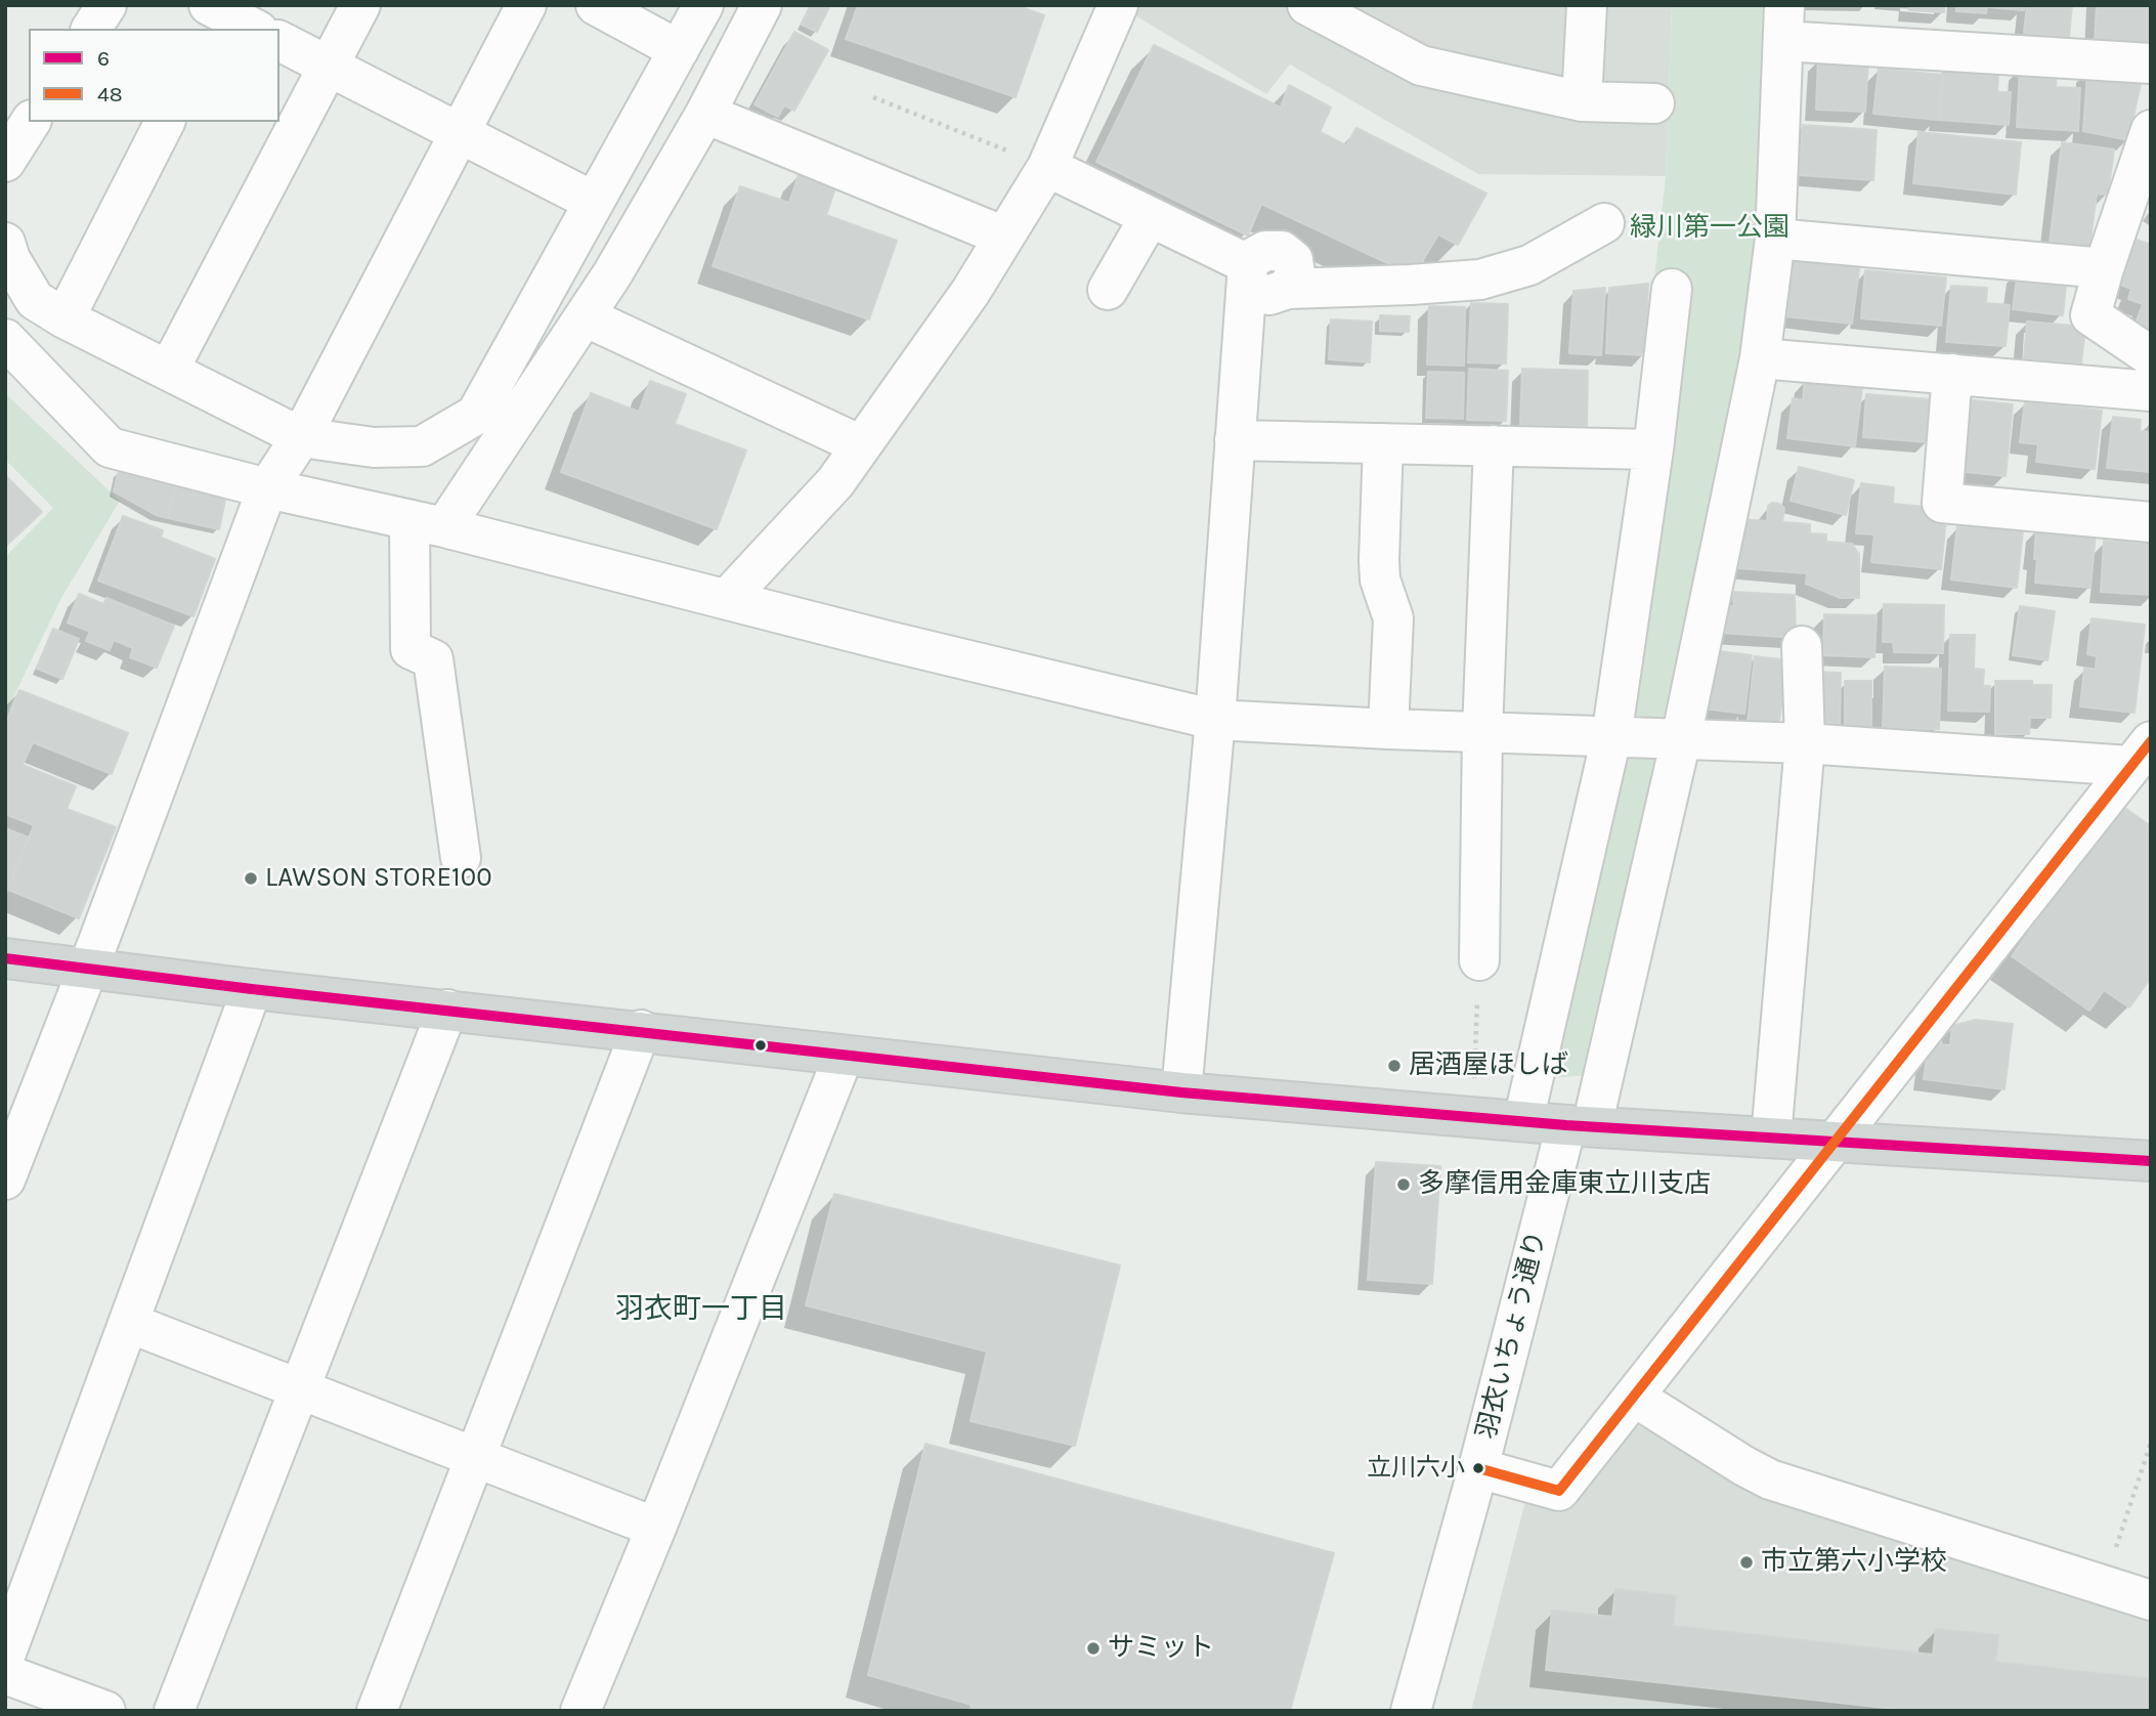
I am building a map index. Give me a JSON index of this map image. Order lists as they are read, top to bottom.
{
  "streets": {
    "street": ["羽衣いちょう通り"]
  },
  "districts": ["羽衣町一丁目"],
  "parks": ["緑川第一公園"],
  "places": [
    "LAWSON STORE100",
    "居酒屋ほしば",
    "多摩信用金庫東立川支店",
    "立川六小",
    "市立第六小学校",
    "サミット"
  ],
  "lines": ["transit line 48", "transit line 6"],
  "legend": ["6", "48"]
}
